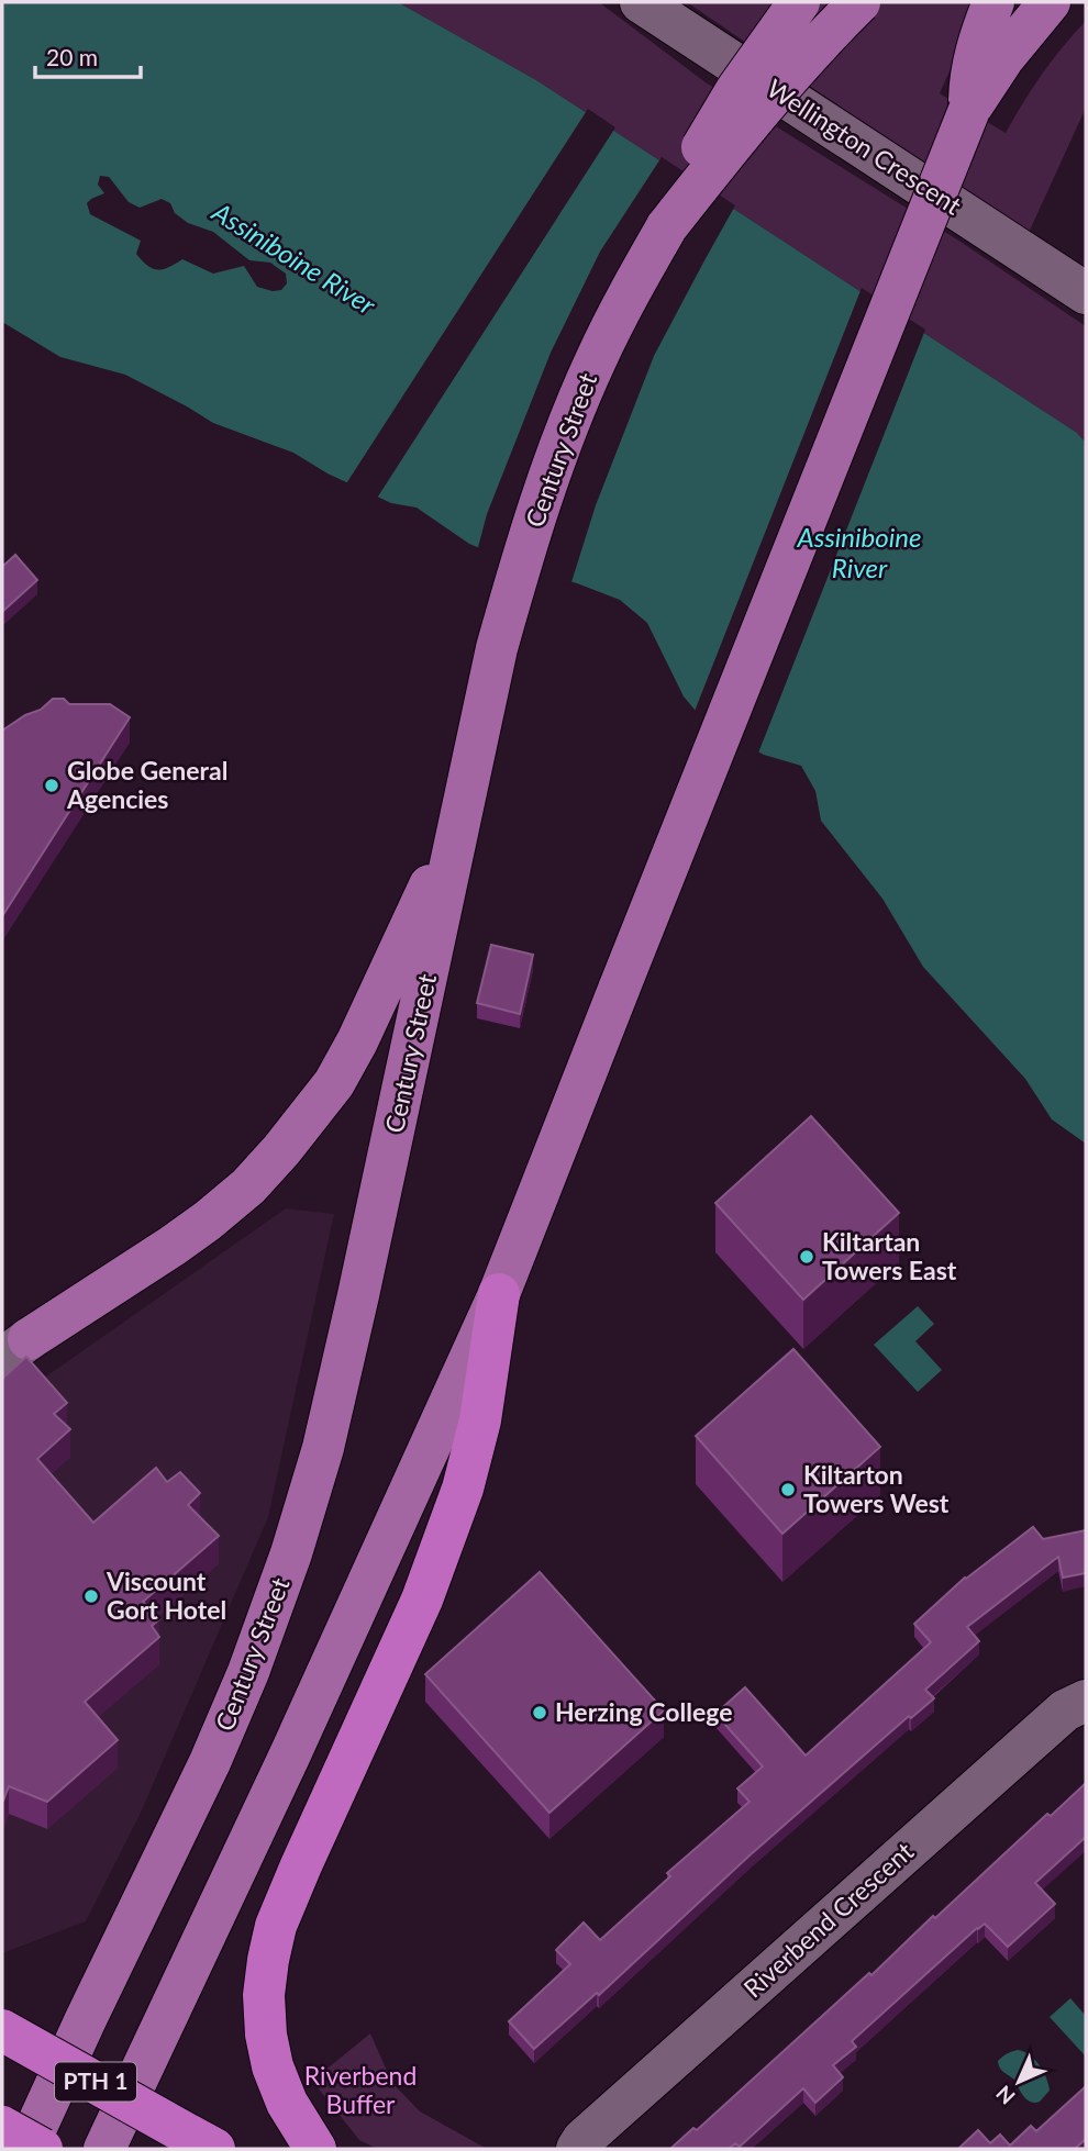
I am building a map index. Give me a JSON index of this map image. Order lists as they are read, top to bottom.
{
  "streets": {
    "highway": ["PTH 1"],
    "main road": ["Century Street"],
    "street": ["Wellington Crescent", "Riverbend Crescent"]
  },
  "water": ["Assiniboine River"],
  "parks": ["Riverbend Buffer"],
  "places": [
    "Globe General Agencies",
    "Kiltartan Towers East",
    "Kiltarton Towers West",
    "Viscount Gort Hotel",
    "Herzing College"
  ],
  "scale_bar": "20 m",
  "north": "bottom left"
}
